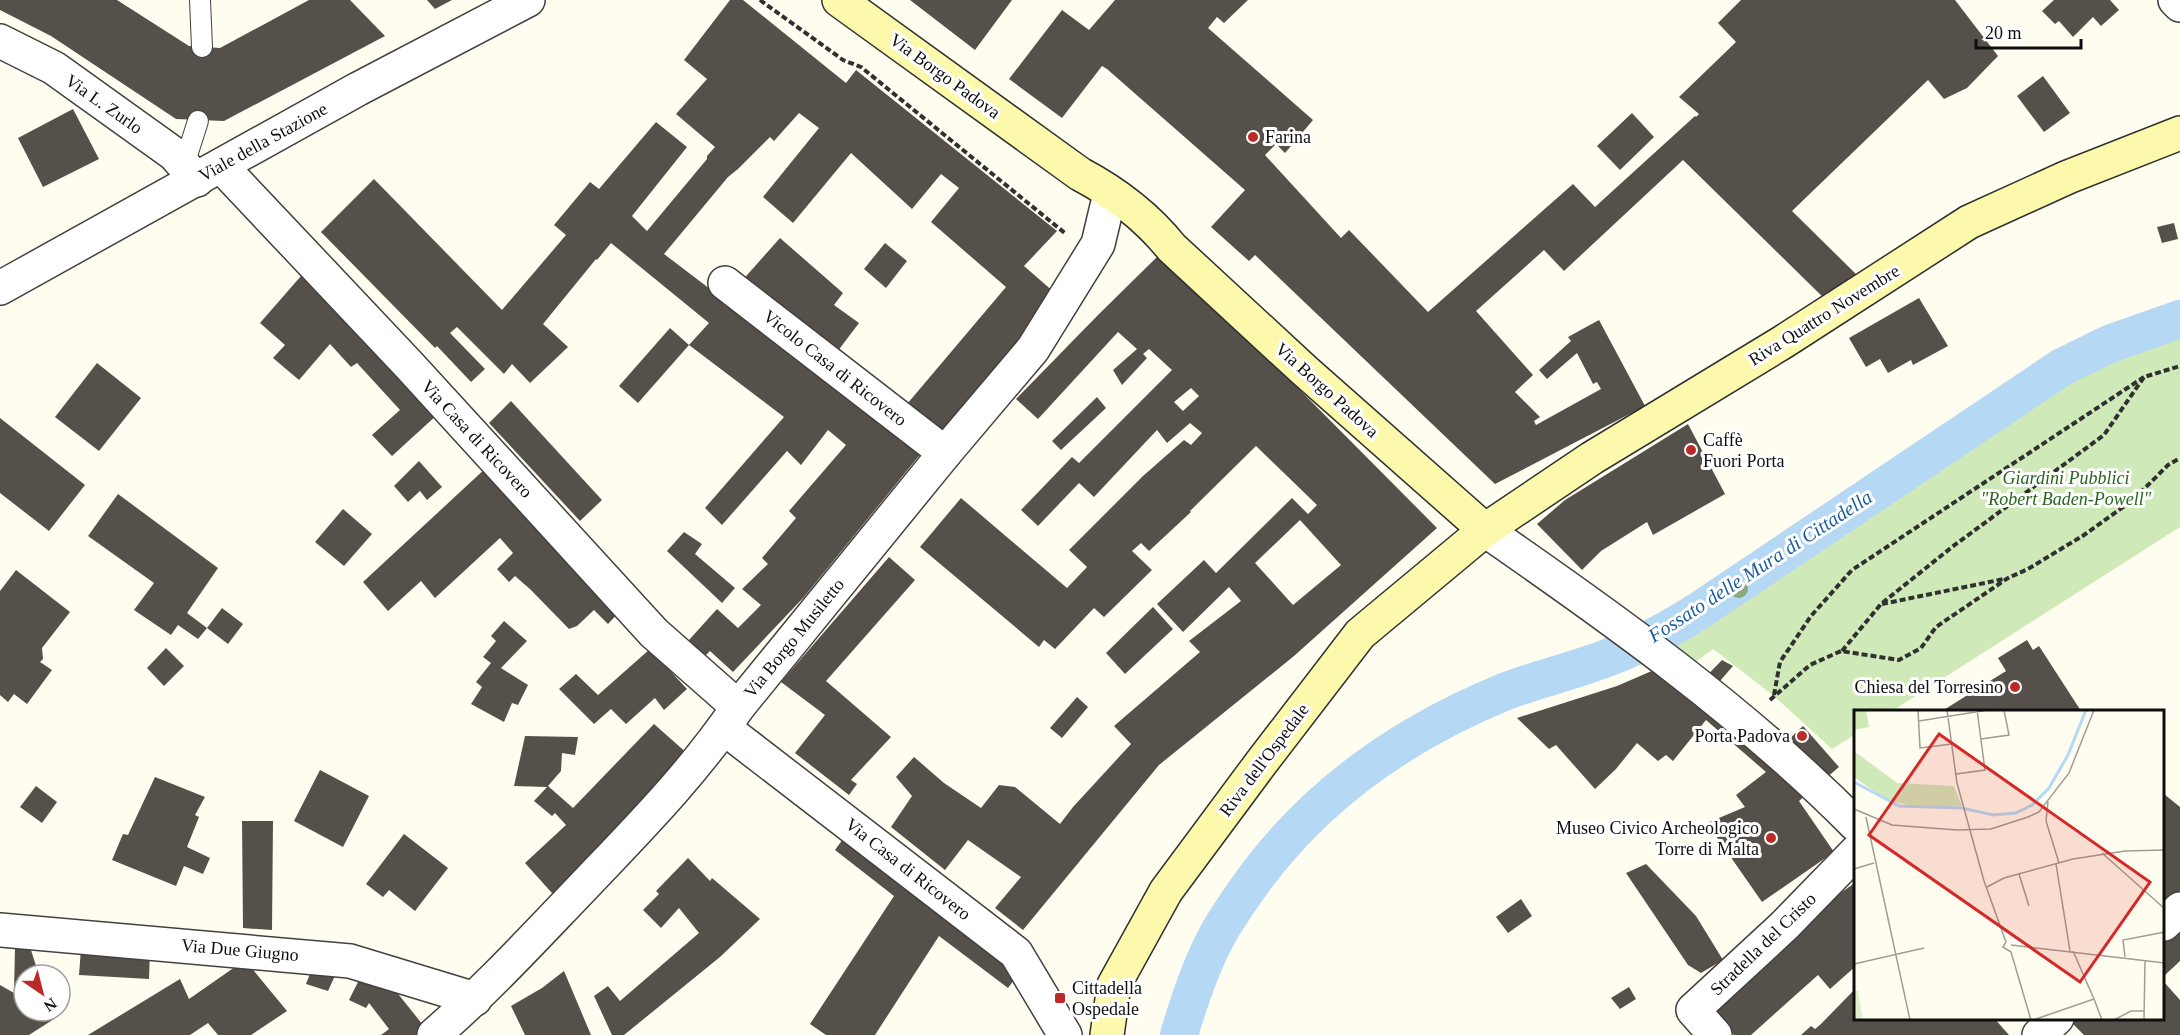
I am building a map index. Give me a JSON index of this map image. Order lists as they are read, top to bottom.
{
  "streets": {
    "street": [
      "Via Borgo Padova",
      "Via L. Zurlo",
      "Viale della Stazione",
      "Riva Quattro Novembre",
      "Vicolo Casa di Ricovero",
      "Via Casa di Ricovero",
      "Via Borgo Musiletto",
      "Riva dell'Ospedale",
      "Stradella del Cristo",
      "Via Due Giugno"
    ]
  },
  "crossings": [
    ["Via Borgo Padova", "Riva Quattro Novembre"],
    ["Via Borgo Padova", "Via Borgo Musiletto"],
    ["Via Borgo Padova", "Riva dell'Ospedale"],
    ["Via L. Zurlo", "Viale della Stazione"],
    ["Via L. Zurlo", "Via Casa di Ricovero"],
    ["Viale della Stazione", "Via Casa di Ricovero"],
    ["Riva Quattro Novembre", "Riva dell'Ospedale"],
    ["Vicolo Casa di Ricovero", "Via Borgo Musiletto"],
    ["Via Casa di Ricovero", "Via Borgo Musiletto"],
    ["Via Borgo Musiletto", "Via Due Giugno"]
  ],
  "water": ["Fossato delle Mura di Cittadella"],
  "parks": ["Giardini Pubblici \"Robert Baden-Powell\""],
  "places": {
    "other": [
      "Farina",
      "Caffè Fuori Porta",
      "Chiesa del Torresino",
      "Porta Padova",
      "Museo Civico Archeologico Torre di Malta"
    ],
    "transit": ["Cittadella Ospedale"]
  },
  "scale_bar": "20 m",
  "north": "bottom right"
}
